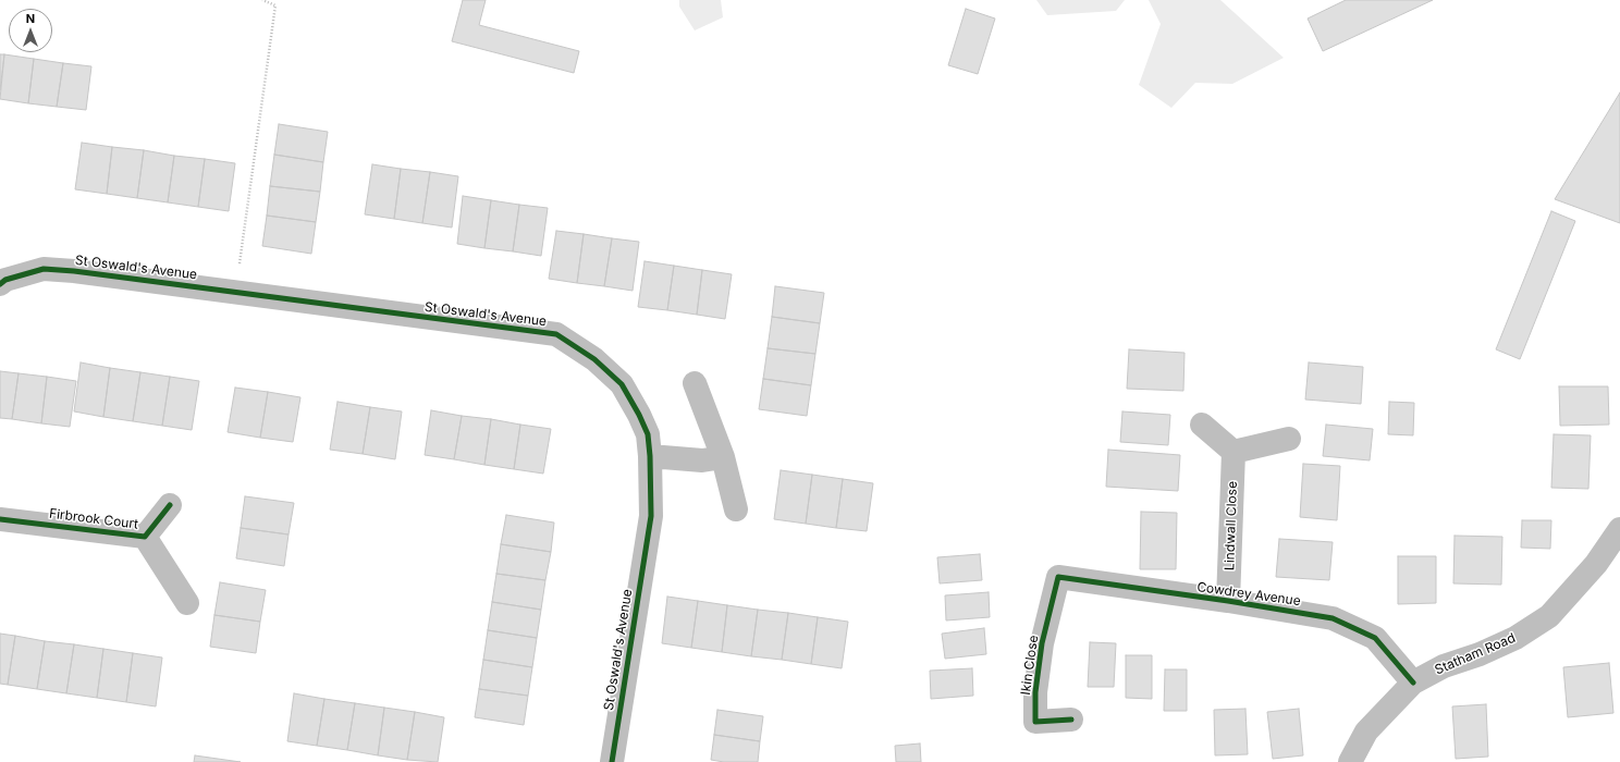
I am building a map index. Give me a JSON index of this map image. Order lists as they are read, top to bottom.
{
  "streets": {
    "street": [
      "St Oswald's Avenue",
      "Firbrook Court",
      "Lindwall Close",
      "Cowdrey Avenue",
      "Statham Road",
      "Ikin Close"
    ]
  },
  "crossings": [
    ["Lindwall Close", "Cowdrey Avenue"],
    ["Cowdrey Avenue", "Statham Road"],
    ["Cowdrey Avenue", "Ikin Close"]
  ],
  "north": "top"
}
